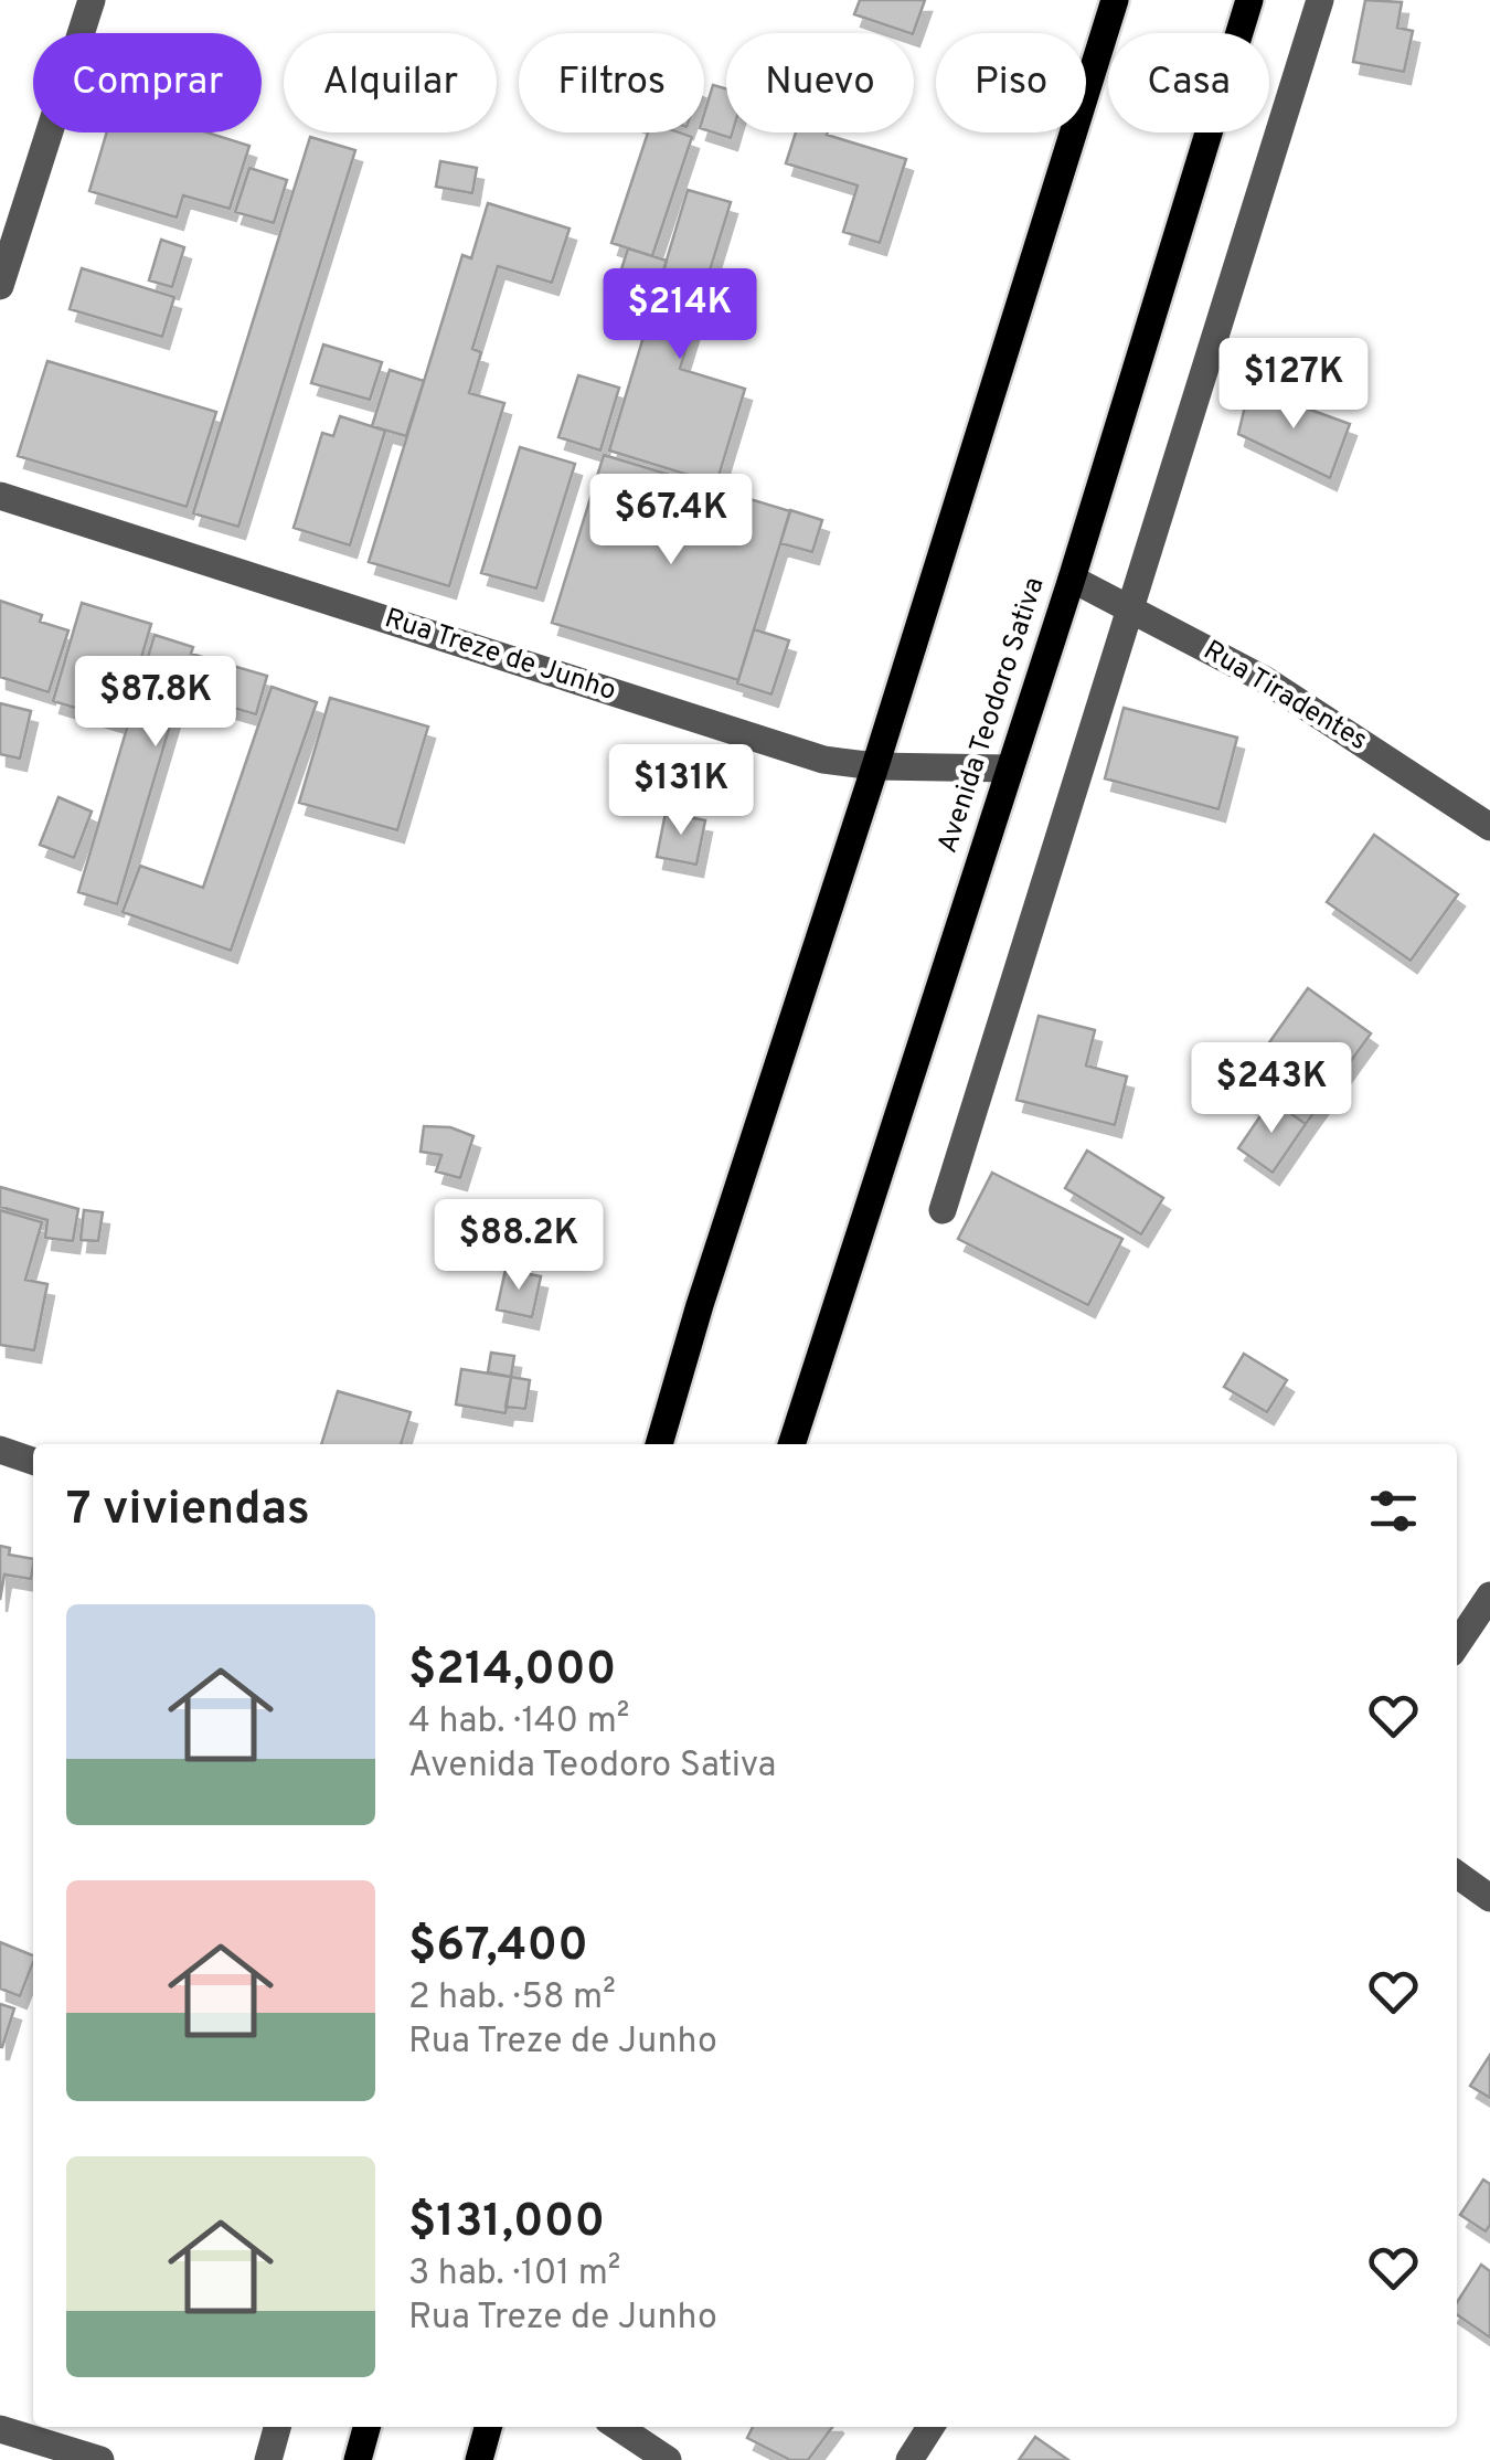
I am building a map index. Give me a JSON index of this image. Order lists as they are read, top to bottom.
{
  "streets": {
    "main road": ["Avenida Teodoro Sativa"],
    "street": ["Rua Treze de Junho", "Rua Tiradentes"]
  },
  "crossings": [
    ["Rua Treze de Junho", "Avenida Teodoro Sativa"],
    ["Rua Tiradentes", "Avenida Teodoro Sativa"]
  ],
  "page": {
    "chip": [
      "Comprar",
      "Alquilar",
      "Filtros",
      "Nuevo",
      "Piso",
      "Casa"
    ],
    "price": [
      "$214K",
      "$127K",
      "$67.4K",
      "$87.8K",
      "$131K",
      "$243K",
      "$88.2K"
    ],
    "heading": "7 viviendas",
    "list": [
      {
        "name": "$214,000",
        "note": "4 hab. · 140 m² · Avenida Teodoro Sativa"
      },
      {
        "name": "$67,400",
        "note": "2 hab. · 58 m² · Rua Treze de Junho"
      },
      {
        "name": "$131,000",
        "note": "3 hab. · 101 m² · Rua Treze de Junho"
      }
    ]
  }
}
